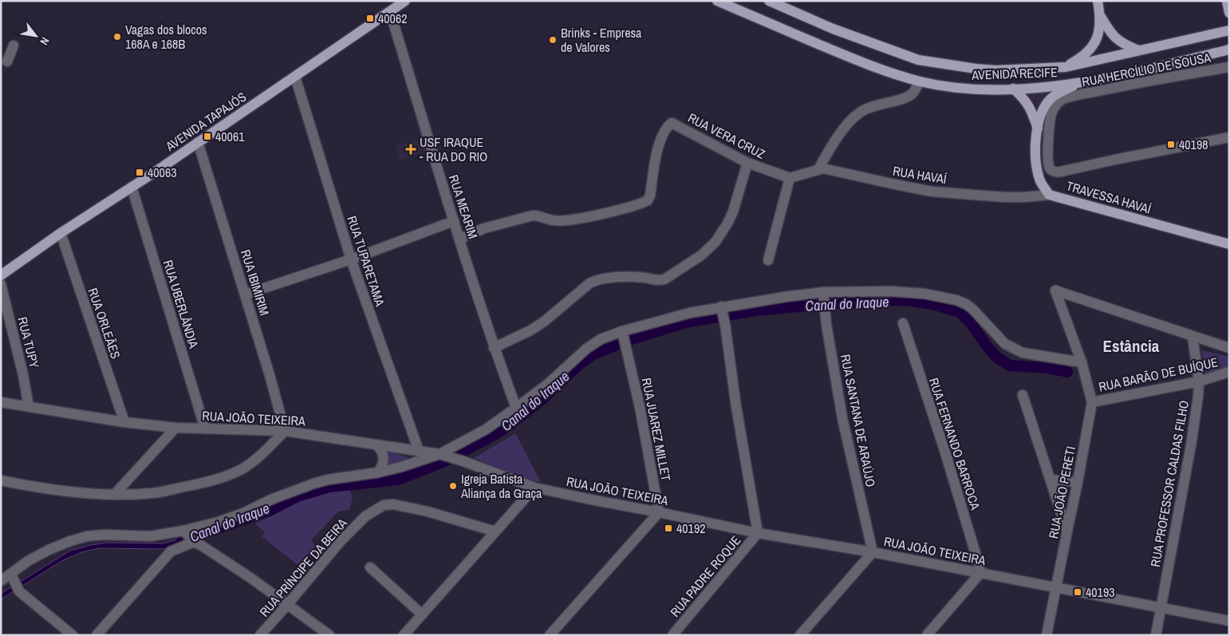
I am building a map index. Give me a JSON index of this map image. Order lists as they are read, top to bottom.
{
  "streets": {
    "main road": ["AVENIDA RECIFE", "AVENIDA TAPAJÓS", "TRAVESSA HAVAÍ"],
    "street": [
      "RUA HERCÍLIO DE SOUSA",
      "RUA VERA CRUZ",
      "RUA HAVAÍ",
      "RUA MEARIM",
      "RUA TUPARETAMA",
      "RUA IBIMIRIM",
      "RUA UBERLÂNDIA",
      "RUA ORLEÃES",
      "RUA TUPY",
      "RUA BARÃO DE BUÍQUE",
      "RUA JOÃO TEIXEIRA",
      "RUA SANTANA DE ARAÚJO",
      "RUA JUAREZ MILLET",
      "RUA FERNANDO BARROCA",
      "RUA PROFESSOR CALDAS FILHO",
      "RUA JOÃO PERETI",
      "RUA PRÍNCIPE DA BEIRA",
      "RUA PADRE ROQUE"
    ]
  },
  "crossings": [
    ["AVENIDA RECIFE", "TRAVESSA HAVAÍ"],
    ["AVENIDA TAPAJÓS", "RUA MEARIM"],
    ["AVENIDA TAPAJÓS", "RUA TUPARETAMA"],
    ["AVENIDA TAPAJÓS", "RUA IBIMIRIM"],
    ["AVENIDA TAPAJÓS", "RUA UBERLÂNDIA"],
    ["AVENIDA TAPAJÓS", "RUA ORLEÃES"],
    ["RUA VERA CRUZ", "RUA HAVAÍ"],
    ["RUA VERA CRUZ", "RUA MEARIM"],
    ["RUA HAVAÍ", "TRAVESSA HAVAÍ"],
    ["RUA TUPARETAMA", "RUA JOÃO TEIXEIRA"],
    ["RUA IBIMIRIM", "RUA JOÃO TEIXEIRA"],
    ["RUA UBERLÂNDIA", "RUA JOÃO TEIXEIRA"],
    ["RUA ORLEÃES", "RUA JOÃO TEIXEIRA"],
    ["RUA TUPY", "RUA JOÃO TEIXEIRA"],
    ["RUA BARÃO DE BUÍQUE", "RUA PROFESSOR CALDAS FILHO"],
    ["RUA BARÃO DE BUÍQUE", "RUA JOÃO PERETI"],
    ["RUA JOÃO TEIXEIRA", "RUA SANTANA DE ARAÚJO"],
    ["RUA JOÃO TEIXEIRA", "RUA JUAREZ MILLET"],
    ["RUA JOÃO TEIXEIRA", "RUA FERNANDO BARROCA"],
    ["RUA JOÃO TEIXEIRA", "RUA PROFESSOR CALDAS FILHO"],
    ["RUA JOÃO TEIXEIRA", "RUA JOÃO PERETI"],
    ["RUA JOÃO TEIXEIRA", "RUA PADRE ROQUE"]
  ],
  "districts": ["Estância"],
  "water": ["Canal do Iraque"],
  "places": {
    "transit": [
      "40062",
      "40061",
      "40198",
      "40063",
      "40192",
      "40193"
    ],
    "other": ["Vagas dos blocos 168A e 168B", "Brinks - Empresa de Valores", "Igreja Batista Aliança da Graça"],
    "health": ["USF IRAQUE - RUA DO RIO"]
  },
  "north": "bottom right"
}
